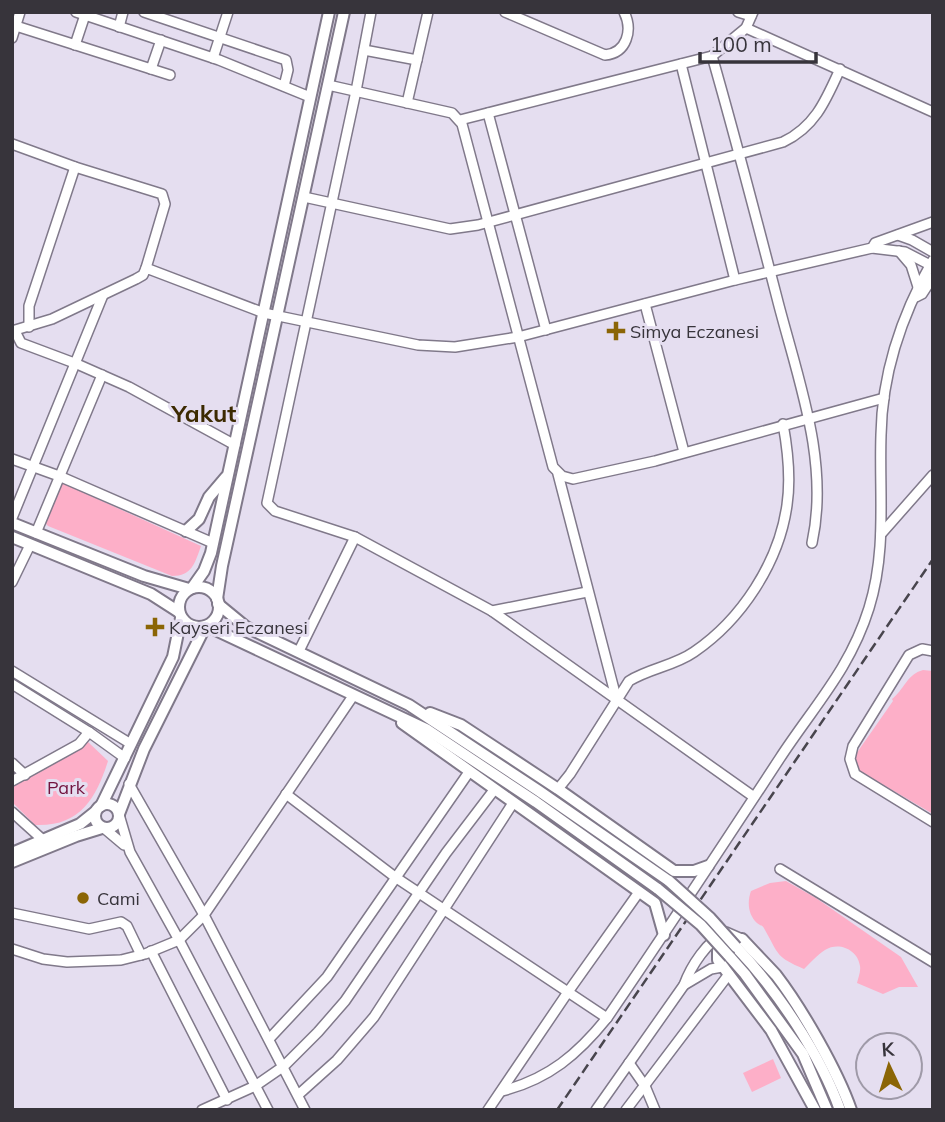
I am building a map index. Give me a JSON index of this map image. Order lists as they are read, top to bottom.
{
  "districts": ["Yakut"],
  "parks": ["Park"],
  "places": {
    "health": ["Simya Eczanesi", "Kayseri Eczanesi"],
    "other": ["Cami"]
  },
  "scale_bar": "100 m",
  "north": "top"
}
